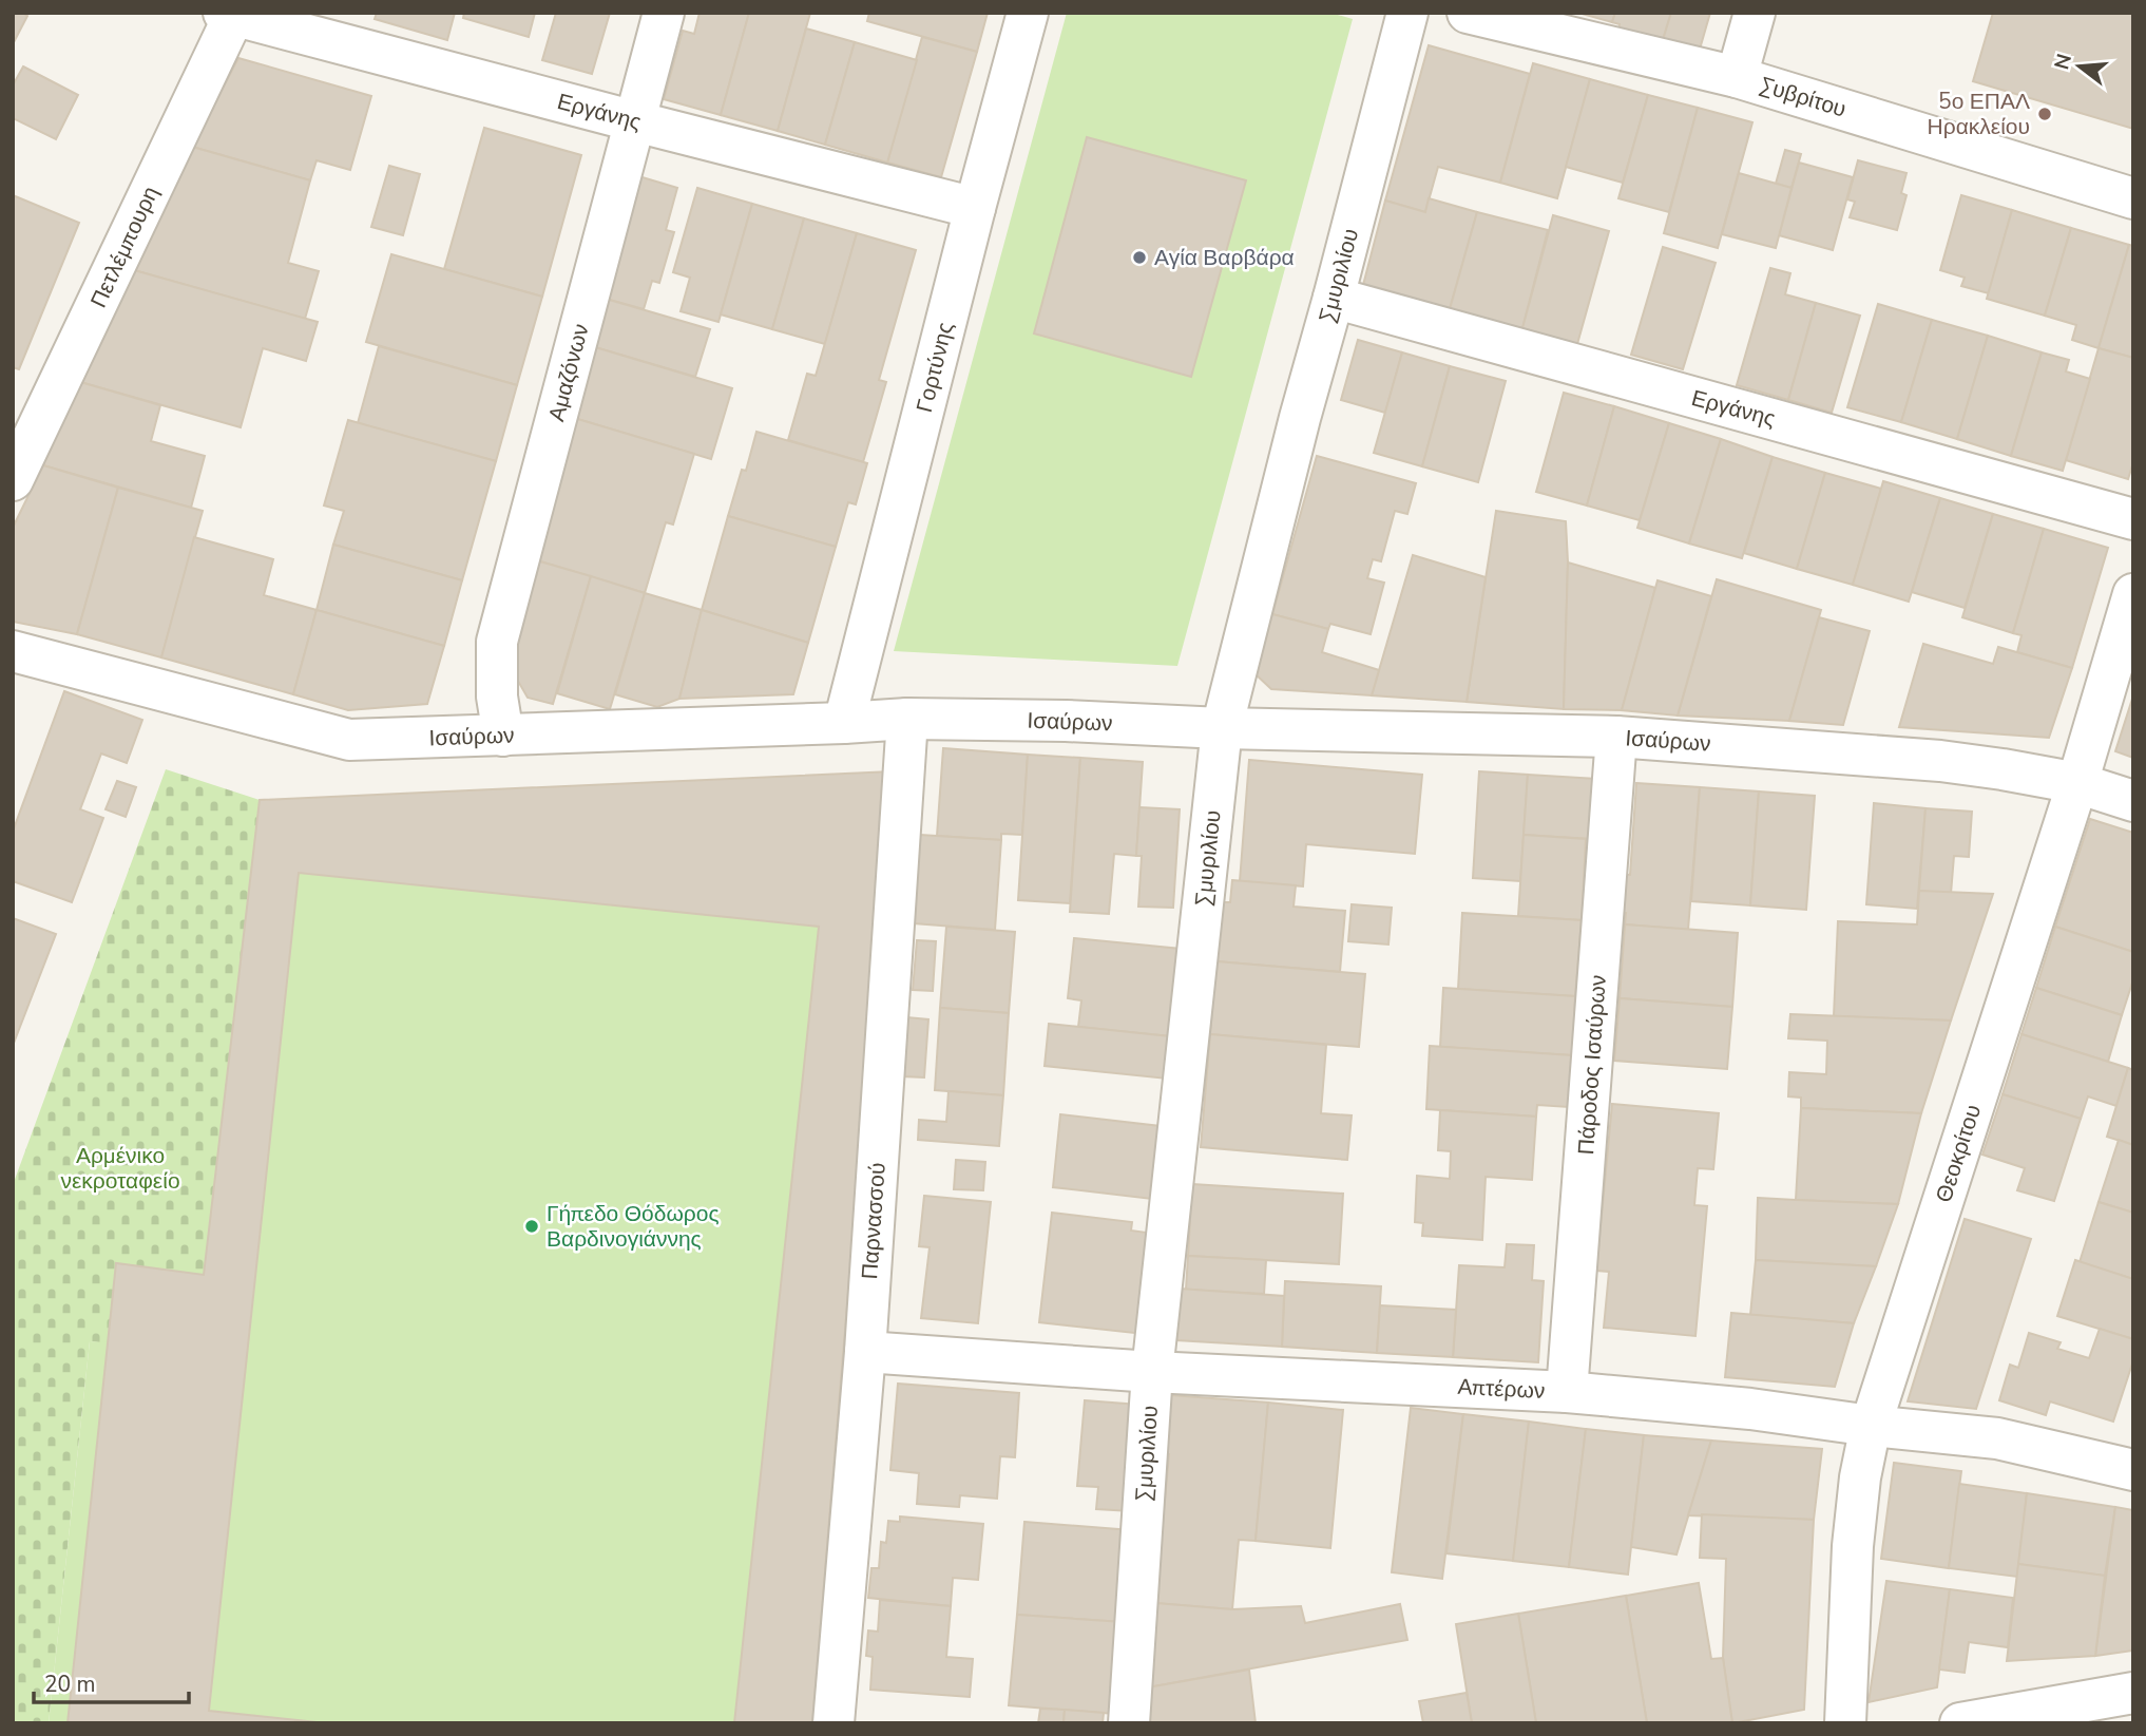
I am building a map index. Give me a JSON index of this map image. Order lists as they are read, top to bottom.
{
  "streets": {
    "street": [
      "Συβρίτου",
      "Εργάνης",
      "Πετλέμπουρη",
      "Σμυριλίου",
      "Γορτύνης",
      "Αμαζόνων",
      "Ισαύρων",
      "Πάροδος Ισαύρων",
      "Θεοκρίτου",
      "Παρνασσού",
      "Απτέρων"
    ]
  },
  "crossings": [
    ["Εργάνης", "Πετλέμπουρη"],
    ["Εργάνης", "Σμυριλίου"],
    ["Εργάνης", "Γορτύνης"],
    ["Εργάνης", "Αμαζόνων"],
    ["Σμυριλίου", "Ισαύρων"],
    ["Σμυριλίου", "Απτέρων"],
    ["Γορτύνης", "Ισαύρων"],
    ["Αμαζόνων", "Ισαύρων"],
    ["Ισαύρων", "Πάροδος Ισαύρων"],
    ["Ισαύρων", "Θεοκρίτου"],
    ["Ισαύρων", "Παρνασσού"],
    ["Πάροδος Ισαύρων", "Απτέρων"],
    ["Θεοκρίτου", "Απτέρων"],
    ["Παρνασσού", "Απτέρων"]
  ],
  "parks": ["Αρμένικο νεκροταφείο"],
  "places": ["5ο ΕΠΑΛ Ηρακλείου", "Αγία Βαρβάρα", "Γήπεδο Θόδωρος Βαρδινογιάννης"],
  "scale_bar": "20 m",
  "north": "left"
}
